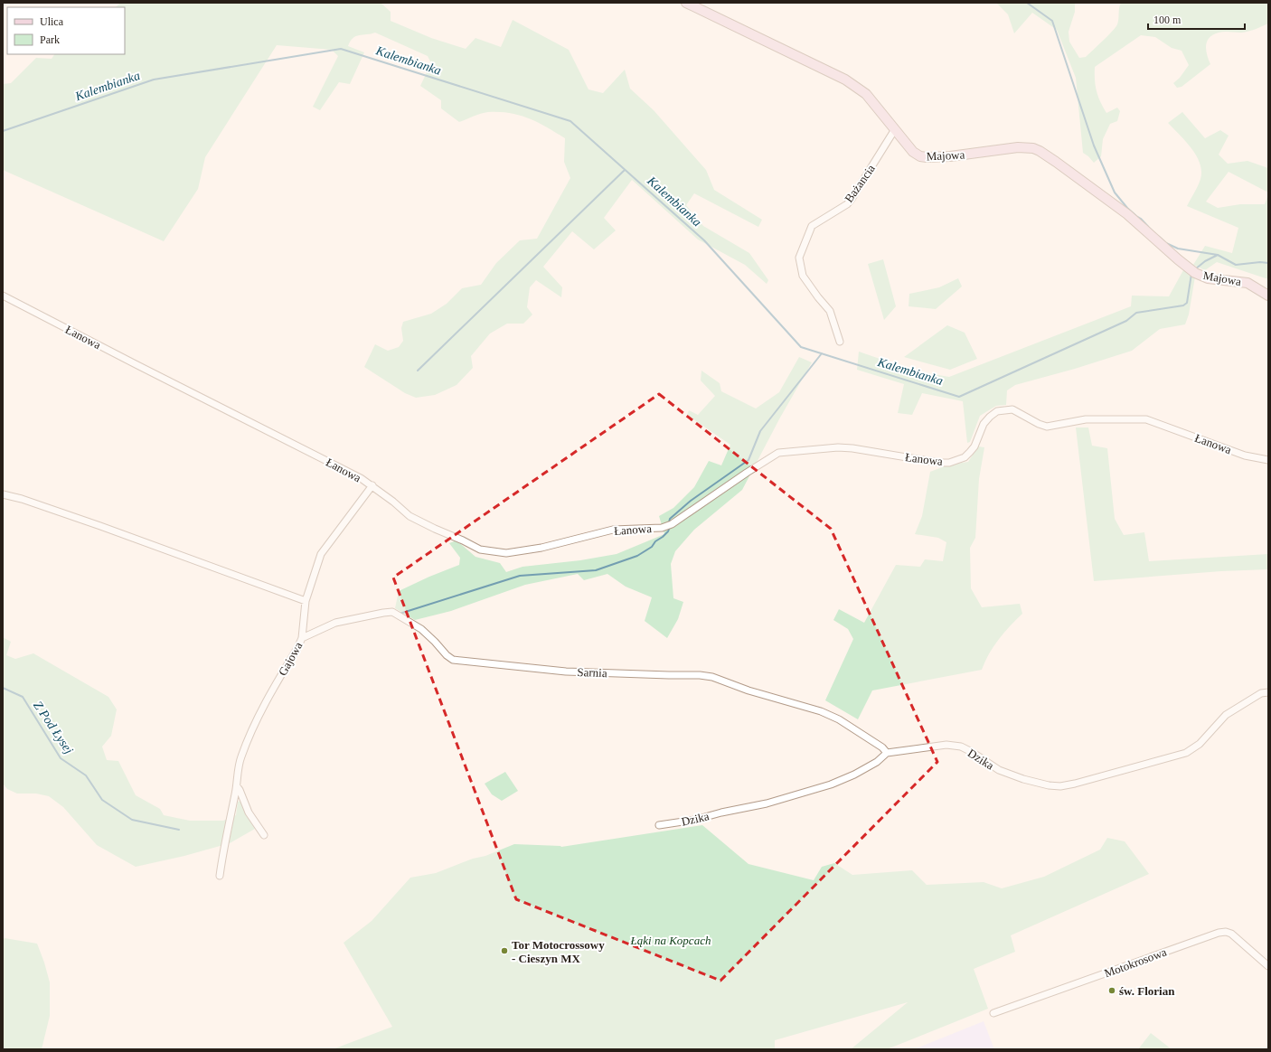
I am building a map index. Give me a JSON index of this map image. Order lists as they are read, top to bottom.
{
  "streets": {
    "street": [
      "Majowa",
      "Bażancia",
      "Łanowa",
      "Gajowa",
      "Sarnia",
      "Dzika",
      "Motokrosowa"
    ]
  },
  "crossings": [
    ["Majowa", "Bażancia"],
    ["Łanowa", "Gajowa"],
    ["Gajowa", "Sarnia"],
    ["Sarnia", "Dzika"]
  ],
  "water": ["Kalembianka", "Z Pod Łysej"],
  "parks": ["Łąki na Kopcach"],
  "places": ["Tor Motocrossowy - Cieszyn MX", "św. Florian"],
  "legend": ["Ulica", "Park"],
  "scale_bar": "100 m"
}
